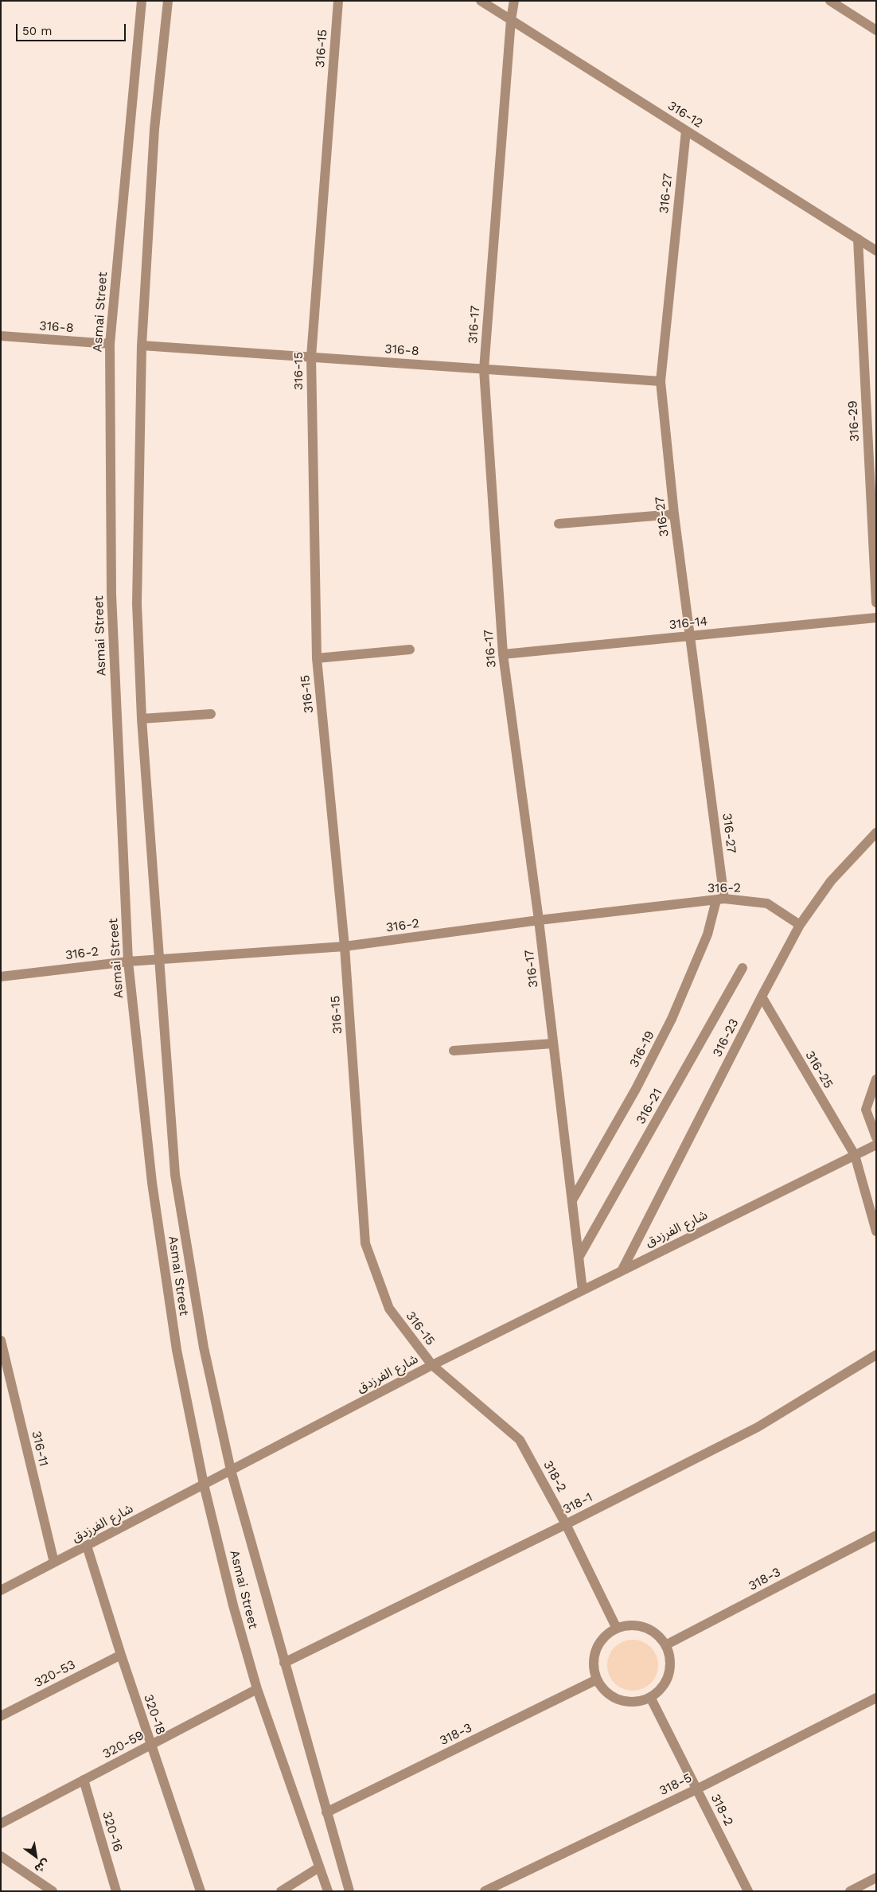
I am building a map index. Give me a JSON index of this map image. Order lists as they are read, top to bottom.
{
  "streets": {
    "street": [
      "316-15",
      "316-12",
      "316-27",
      "Asmai Street",
      "316-17",
      "316-8",
      "316-29",
      "316-14",
      "316-2",
      "316-23",
      "316-19",
      "316-25",
      "316-21",
      "شارع الفرزدق",
      "316-11",
      "318-2",
      "318-1",
      "318-3",
      "320-53",
      "320-18",
      "320-59",
      "318-5",
      "320-16"
    ]
  },
  "crossings": [
    ["316-15", "316-8"],
    ["316-15", "316-2"],
    ["316-15", "شارع الفرزدق"],
    ["316-15", "318-2"],
    ["316-12", "316-27"],
    ["316-12", "316-17"],
    ["316-12", "316-29"],
    ["316-27", "316-8"],
    ["316-27", "316-14"],
    ["316-27", "316-2"],
    ["316-27", "316-19"],
    ["Asmai Street", "316-8"],
    ["Asmai Street", "316-2"],
    ["Asmai Street", "شارع الفرزدق"],
    ["Asmai Street", "318-1"],
    ["Asmai Street", "318-3"],
    ["Asmai Street", "320-59"],
    ["316-17", "316-8"],
    ["316-17", "316-14"],
    ["316-17", "316-2"],
    ["316-17", "316-19"],
    ["316-17", "316-21"],
    ["316-17", "شارع الفرزدق"],
    ["316-2", "316-23"],
    ["316-2", "316-19"],
    ["316-23", "316-25"],
    ["316-23", "شارع الفرزدق"],
    ["316-25", "شارع الفرزدق"],
    ["شارع الفرزدق", "316-11"],
    ["شارع الفرزدق", "318-2"],
    ["شارع الفرزدق", "320-18"],
    ["318-2", "318-1"],
    ["318-2", "318-3"],
    ["318-2", "318-5"],
    ["320-53", "320-18"],
    ["320-18", "320-59"],
    ["320-59", "320-16"]
  ],
  "scale_bar": "50 m",
  "north": "bottom right"
}
